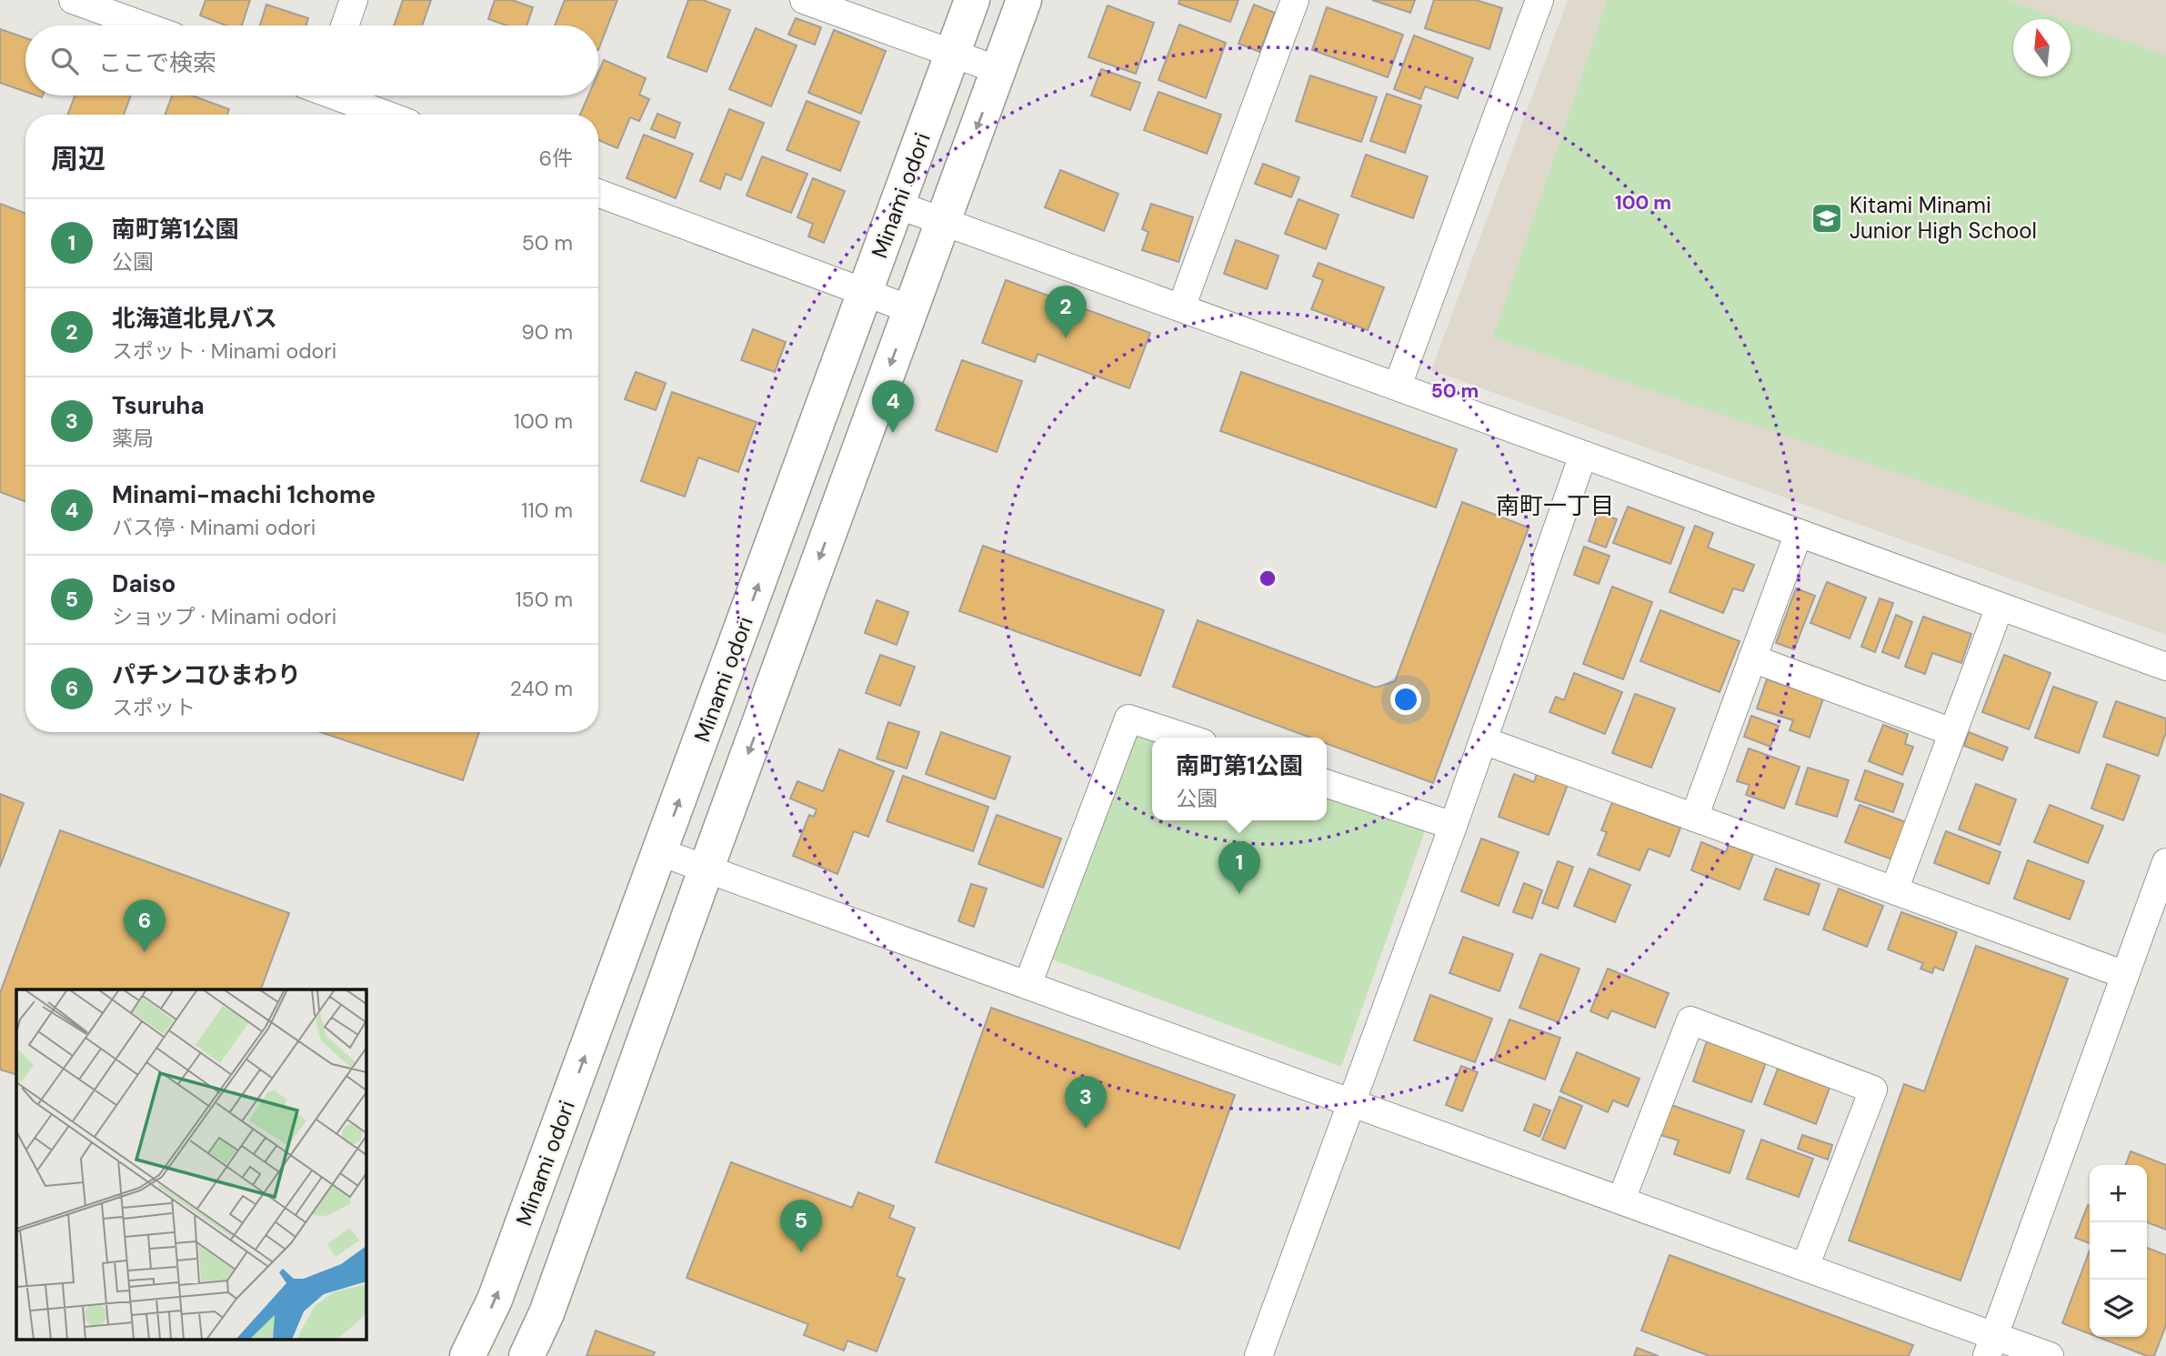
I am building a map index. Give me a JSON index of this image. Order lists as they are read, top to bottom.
{
  "streets": {
    "street": ["Minami odori"]
  },
  "districts": ["南町一丁目"],
  "places": {
    "school or university": ["Kitami Minami Junior High School"]
  },
  "north": "top",
  "page": {
    "search": "ここで検索",
    "heading": ["周辺", "6件"],
    "list": [
      {
        "mark": "1",
        "name": "南町第1公園",
        "note": "公園",
        "value": "50 m"
      },
      {
        "mark": "2",
        "name": "北海道北見バス",
        "note": "スポット · Minami odori",
        "value": "90 m"
      },
      {
        "mark": "3",
        "name": "Tsuruha",
        "note": "薬局",
        "value": "100 m"
      },
      {
        "mark": "4",
        "name": "Minami-machi 1chome",
        "note": "バス停 · Minami odori",
        "value": "110 m"
      },
      {
        "mark": "5",
        "name": "Daiso",
        "note": "ショップ · Minami odori",
        "value": "150 m"
      },
      {
        "mark": "6",
        "name": "パチンコひまわり",
        "note": "スポット",
        "value": "240 m"
      }
    ],
    "pins": [
      "2",
      "4",
      "1",
      "6",
      "3",
      "5"
    ],
    "popup": ["南町第1公園", "公園"],
    "map_buttons": ["+", "−"]
  },
  "rings": ["100 m", "50 m"]
}
